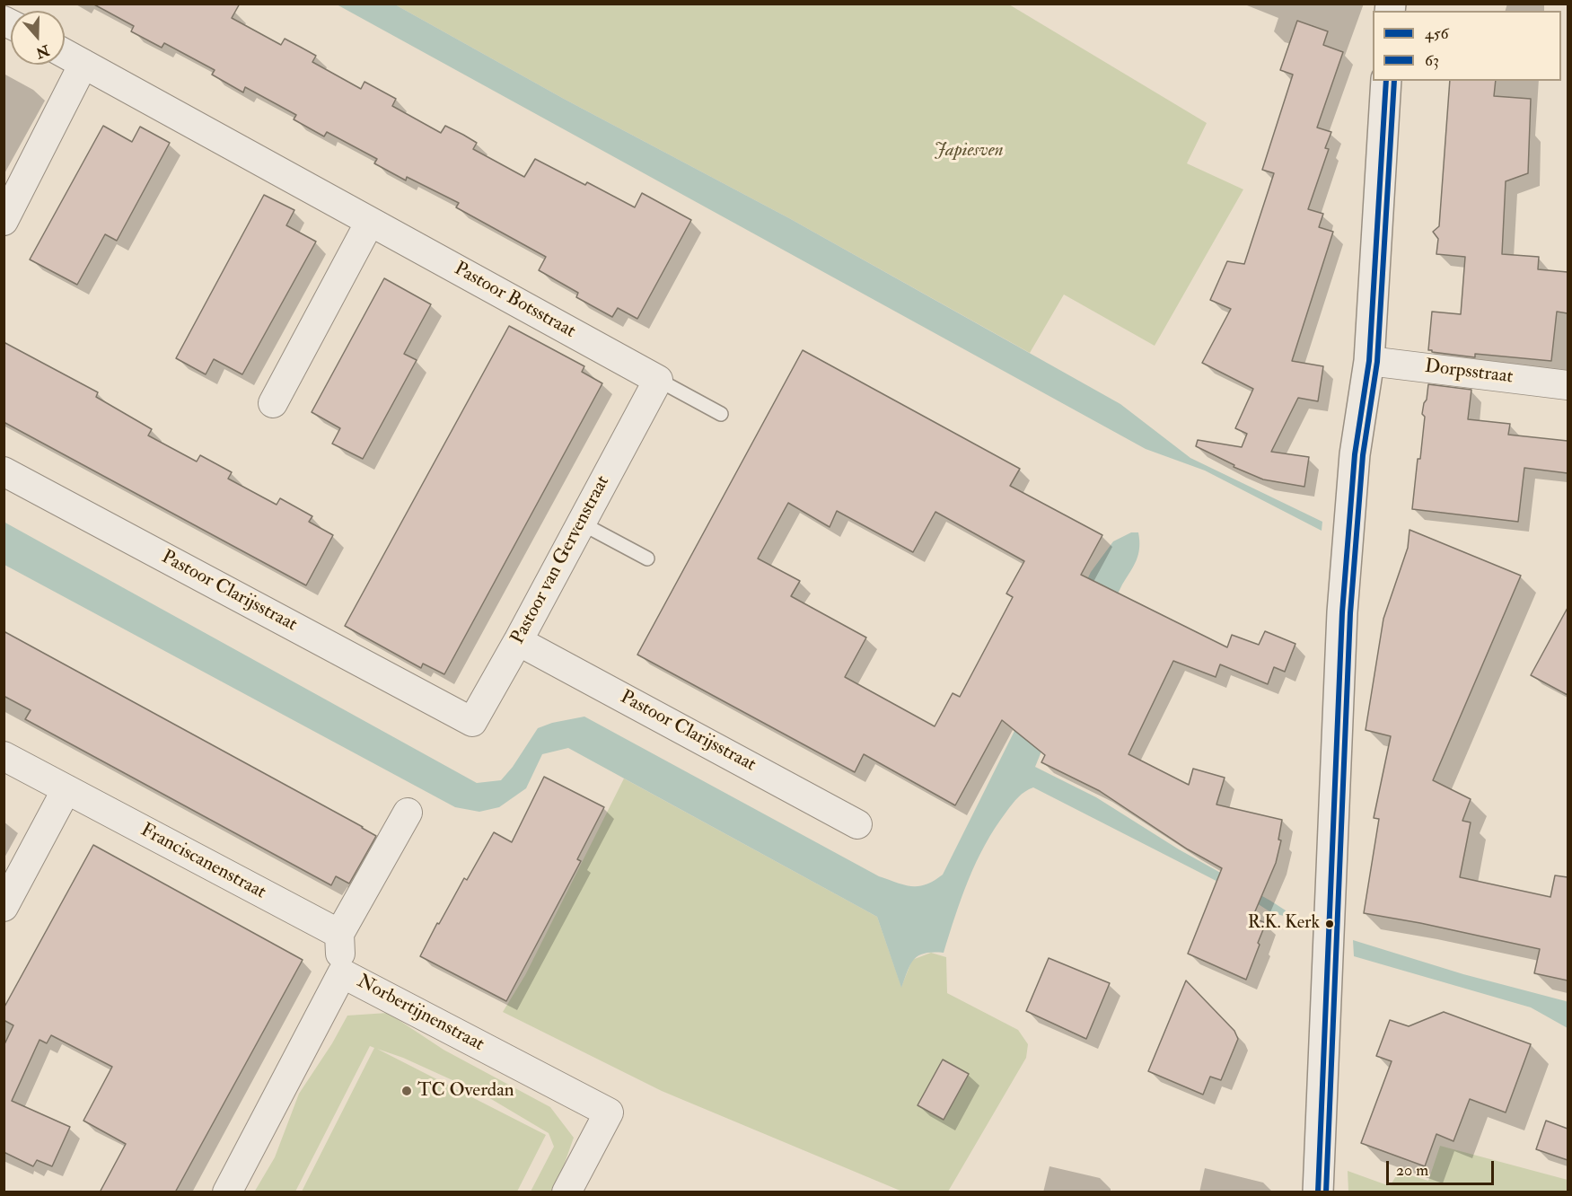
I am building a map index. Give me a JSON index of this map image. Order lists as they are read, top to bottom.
{
  "streets": {
    "street": [
      "Pastoor Botsstraat",
      "Dorpsstraat",
      "Pastoor van Gervenstraat",
      "Pastoor Clarijsstraat",
      "Franciscanenstraat",
      "Norbertijnenstraat"
    ]
  },
  "crossings": [
    ["Pastoor Botsstraat", "Pastoor van Gervenstraat"],
    ["Pastoor van Gervenstraat", "Pastoor Clarijsstraat"]
  ],
  "parks": ["Japiesven"],
  "places": ["R.K. Kerk", "TC Overdan"],
  "lines": ["transit line 456", "transit line 63"],
  "legend": ["456", "63"],
  "scale_bar": "20 m",
  "north": "bottom"
}
